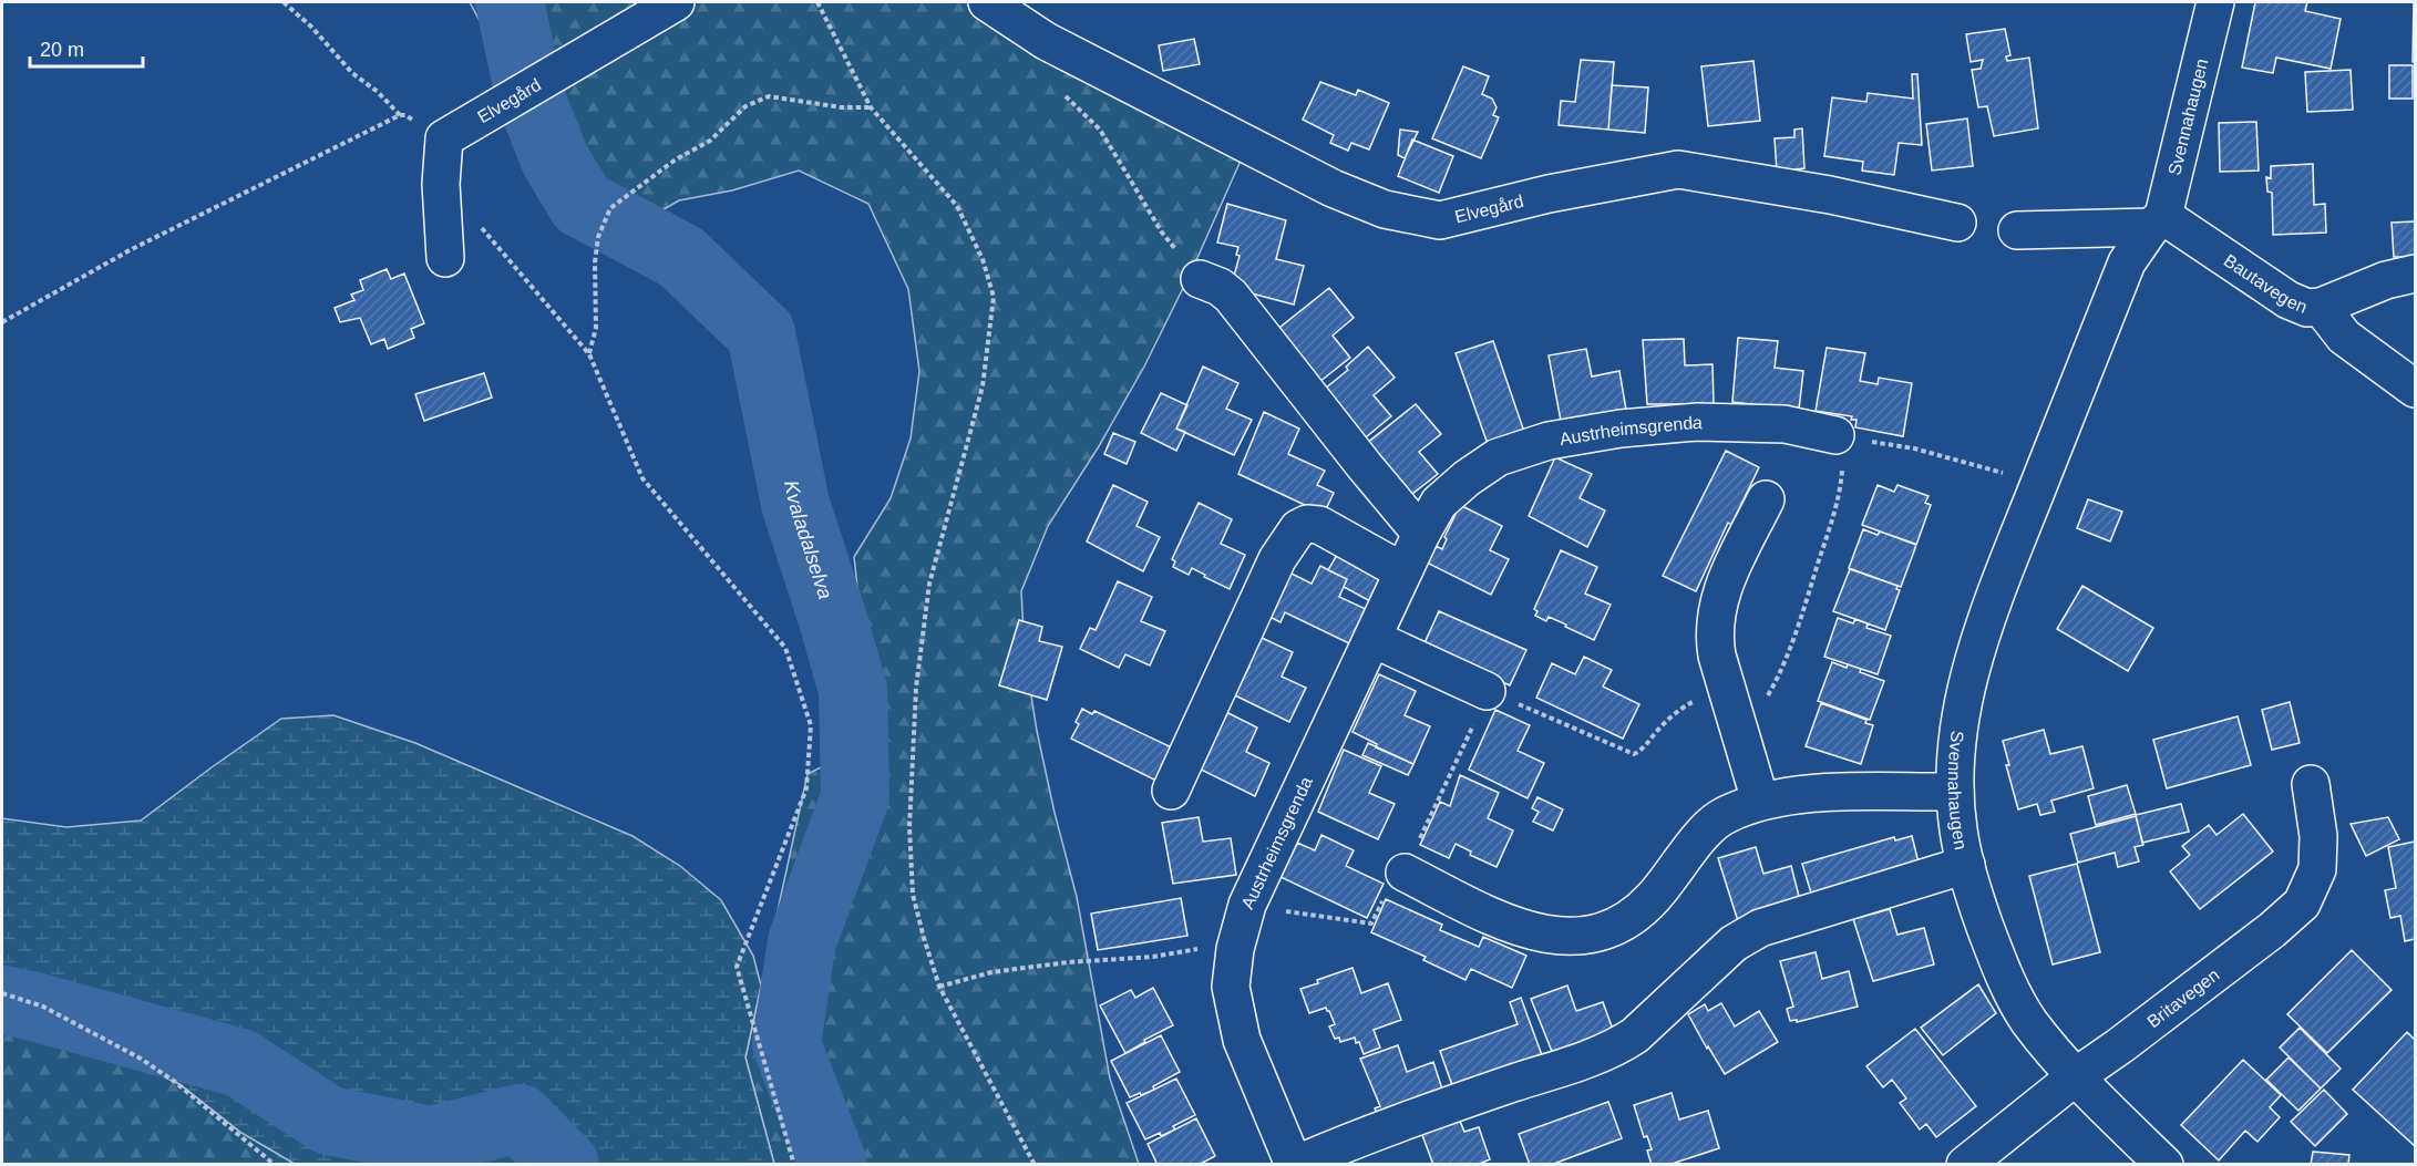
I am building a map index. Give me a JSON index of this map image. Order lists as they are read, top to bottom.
{
  "streets": {
    "street": [
      "Elvegård",
      "Svennahaugen",
      "Bautavegen",
      "Austrheimsgrenda",
      "Britavegen"
    ]
  },
  "crossings": [
    ["Svennahaugen", "Bautavegen"],
    ["Svennahaugen", "Britavegen"]
  ],
  "water": ["Kvaladalselva"],
  "scale_bar": "20 m"
}
